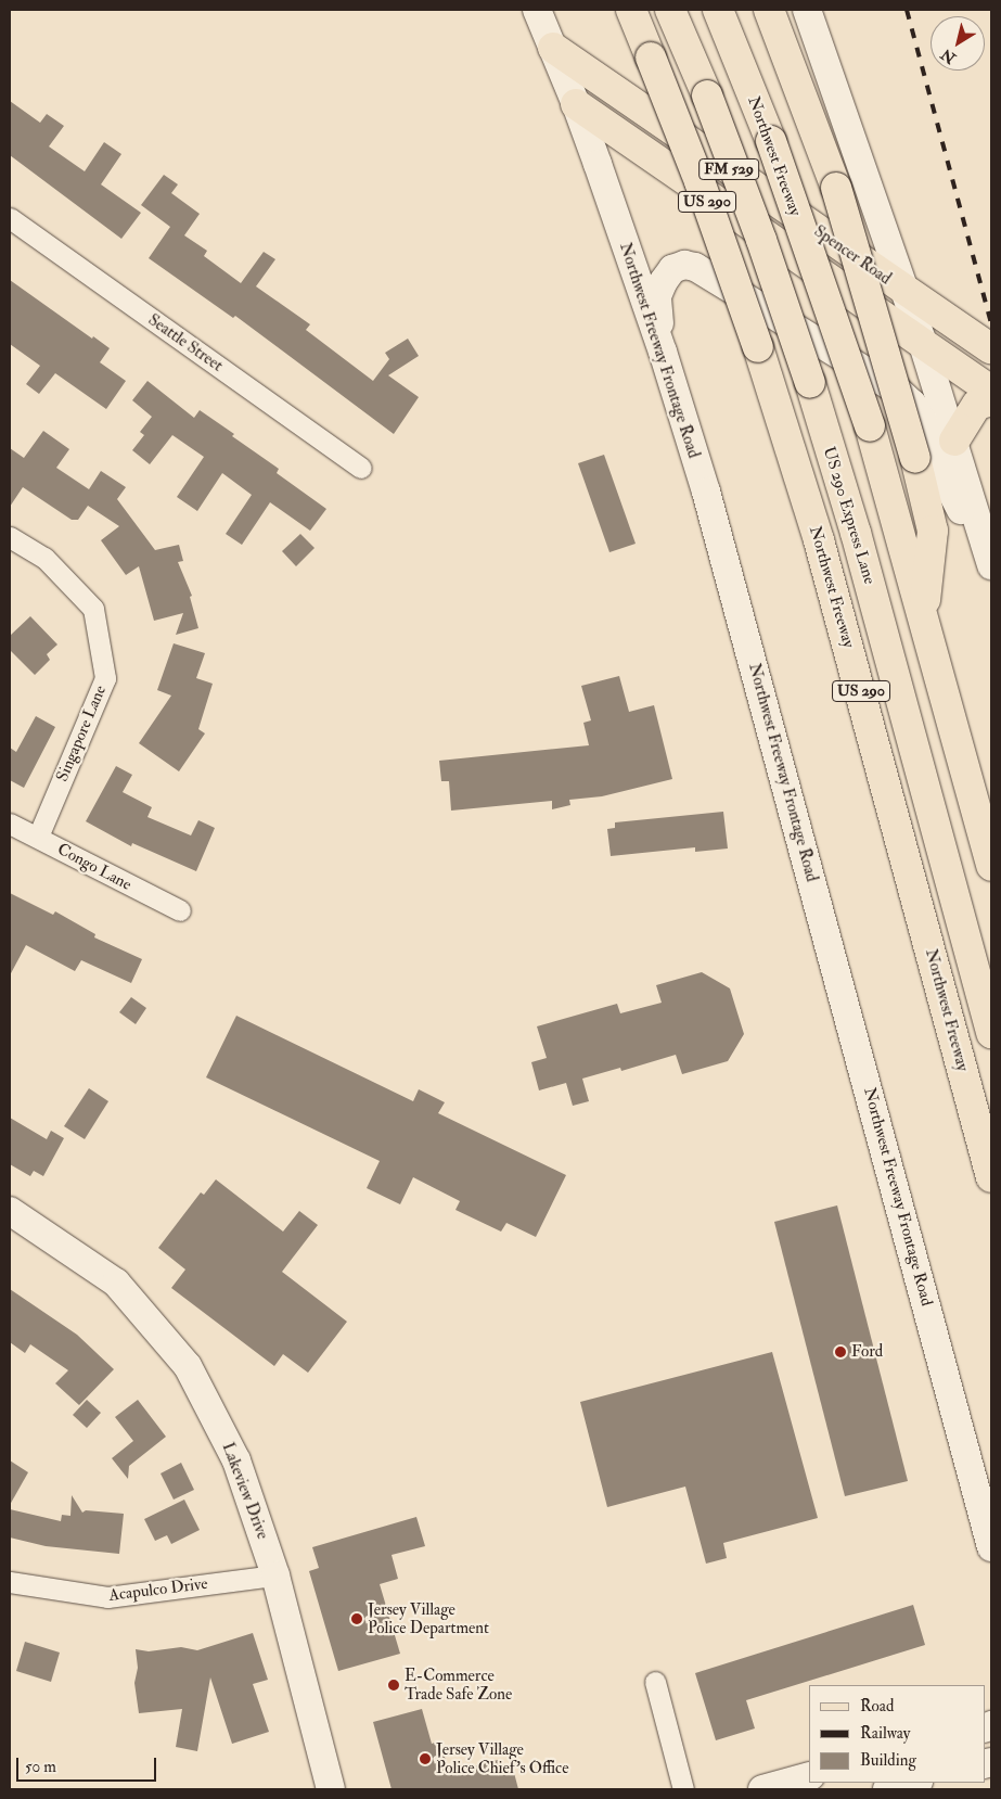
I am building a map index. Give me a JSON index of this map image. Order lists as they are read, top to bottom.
{
  "streets": {
    "main road": [
      "Northwest Freeway",
      "FM 529",
      "US 290",
      "Spencer Road",
      "Northwest Freeway Frontage Road",
      "US 290 Express Lane",
      "Lakeview Drive"
    ],
    "street": [
      "Seattle Street",
      "Singapore Lane",
      "Congo Lane",
      "Acapulco Drive"
    ]
  },
  "crossings": [
    ["Spencer Road", "Northwest Freeway Frontage Road"],
    ["Singapore Lane", "Congo Lane"],
    ["Lakeview Drive", "Acapulco Drive"]
  ],
  "places": [
    "Ford",
    "Jersey Village Police Department",
    "E-Commerce Trade Safe Zone",
    "Jersey Village Police Chief's Office"
  ],
  "legend": ["Road", "Railway", "Building"],
  "scale_bar": "50 m",
  "north": "bottom left"
}
